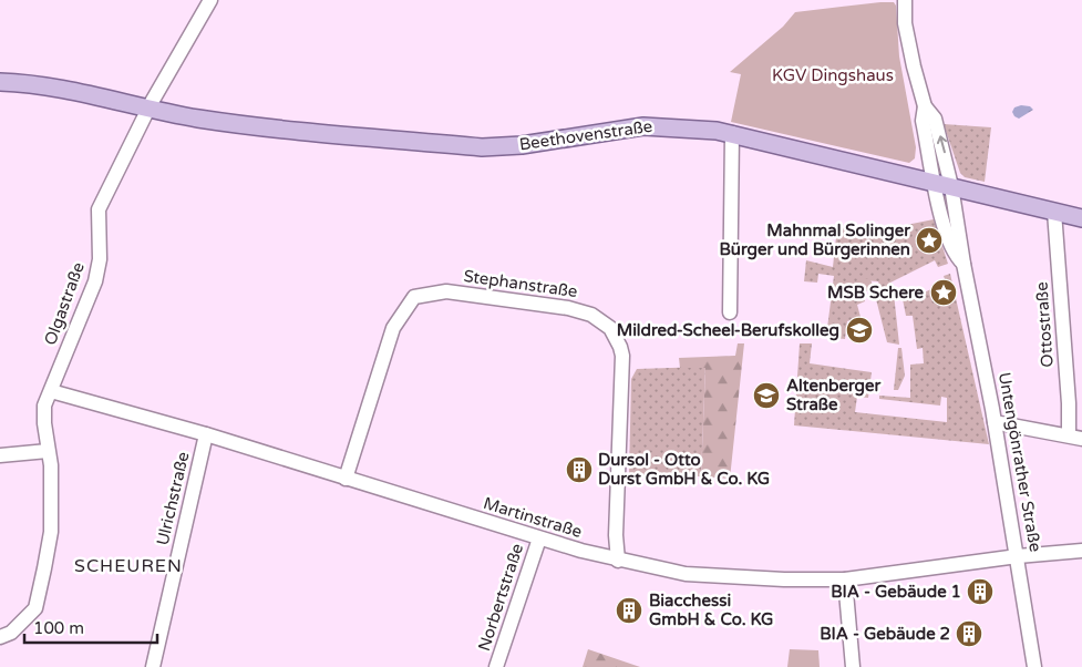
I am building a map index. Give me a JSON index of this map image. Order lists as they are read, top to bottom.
{
  "streets": {
    "main road": ["Beethovenstraße"],
    "street": [
      "Stephanstraße",
      "Olgastraße",
      "Ottostraße",
      "Untengönrather Straße",
      "Ulrichstraße",
      "Martinstraße",
      "Norbertstraße"
    ]
  },
  "crossings": [
    ["Beethovenstraße", "Olgastraße"],
    ["Beethovenstraße", "Ottostraße"],
    ["Beethovenstraße", "Untengönrather Straße"],
    ["Stephanstraße", "Martinstraße"],
    ["Olgastraße", "Martinstraße"],
    ["Untengönrather Straße", "Martinstraße"],
    ["Ulrichstraße", "Martinstraße"],
    ["Martinstraße", "Norbertstraße"]
  ],
  "districts": ["SCHEUREN"],
  "parks": ["KGV Dingshaus"],
  "places": {
    "place": ["Mahnmal Solinger Bürger und Bürgerinnen", "MSB Schere"],
    "school or university": ["Mildred-Scheel-Berufskolleg", "Altenberger Straße"],
    "building": [
      "Dursol - Otto Durst GmbH & Co. KG",
      "BIA - Gebäude 1",
      "Biacchessi GmbH & Co. KG",
      "BIA - Gebäude 2"
    ]
  },
  "scale_bar": "100 m"
}
